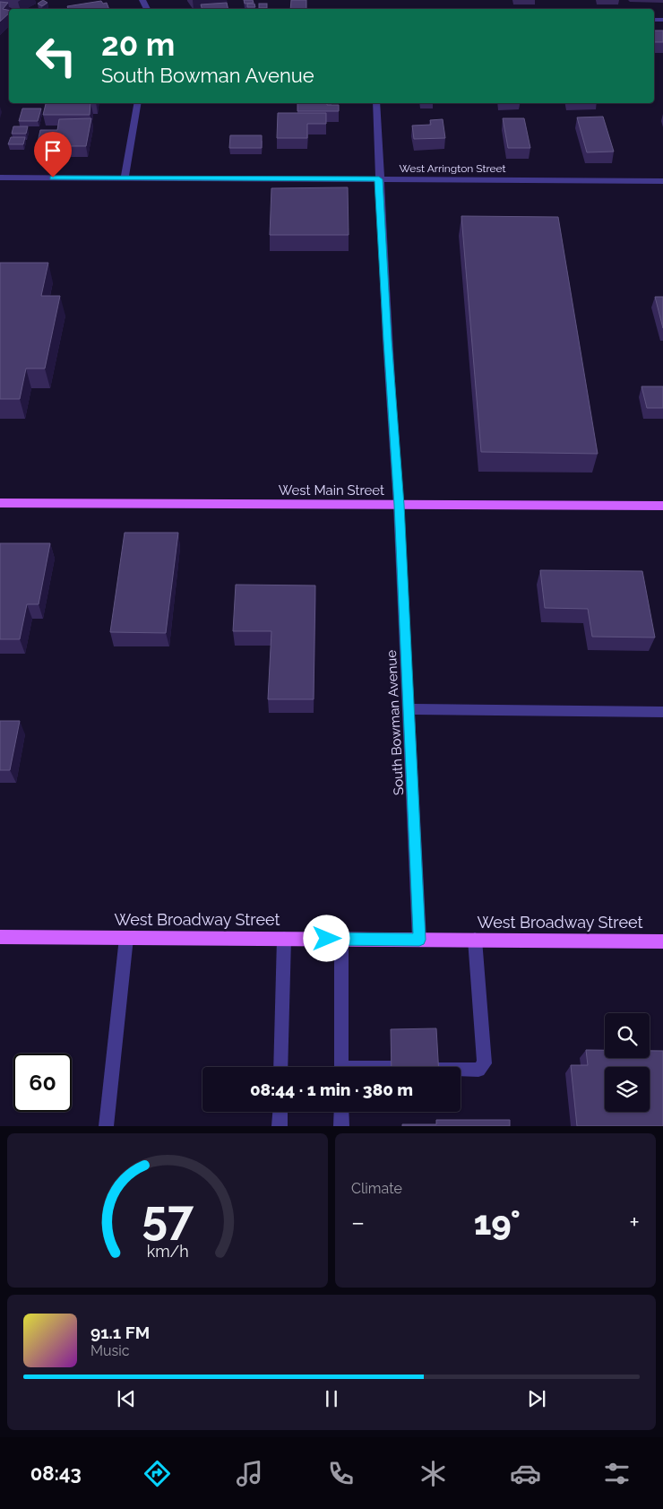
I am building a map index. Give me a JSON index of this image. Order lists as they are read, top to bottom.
{
  "streets": {
    "main road": ["West Main Street", "West Broadway Street"],
    "street": ["West Arrington Street", "South Bowman Avenue"]
  },
  "crossings": [
    ["West Arrington Street", "South Bowman Avenue"],
    ["West Main Street", "South Bowman Avenue"],
    ["South Bowman Avenue", "West Broadway Street"]
  ],
  "page": {
    "turn": ["20 m", "South Bowman Avenue"],
    "limit": "60",
    "trip": "08:44 · 1 min · 380 m",
    "tile": "Climate",
    "heat": ["−", "19°", "+"],
    "song": ["91.1 FM", "Music"],
    "tabs": "08:43",
    "gauge": ["57", "km/h"]
  }
}
